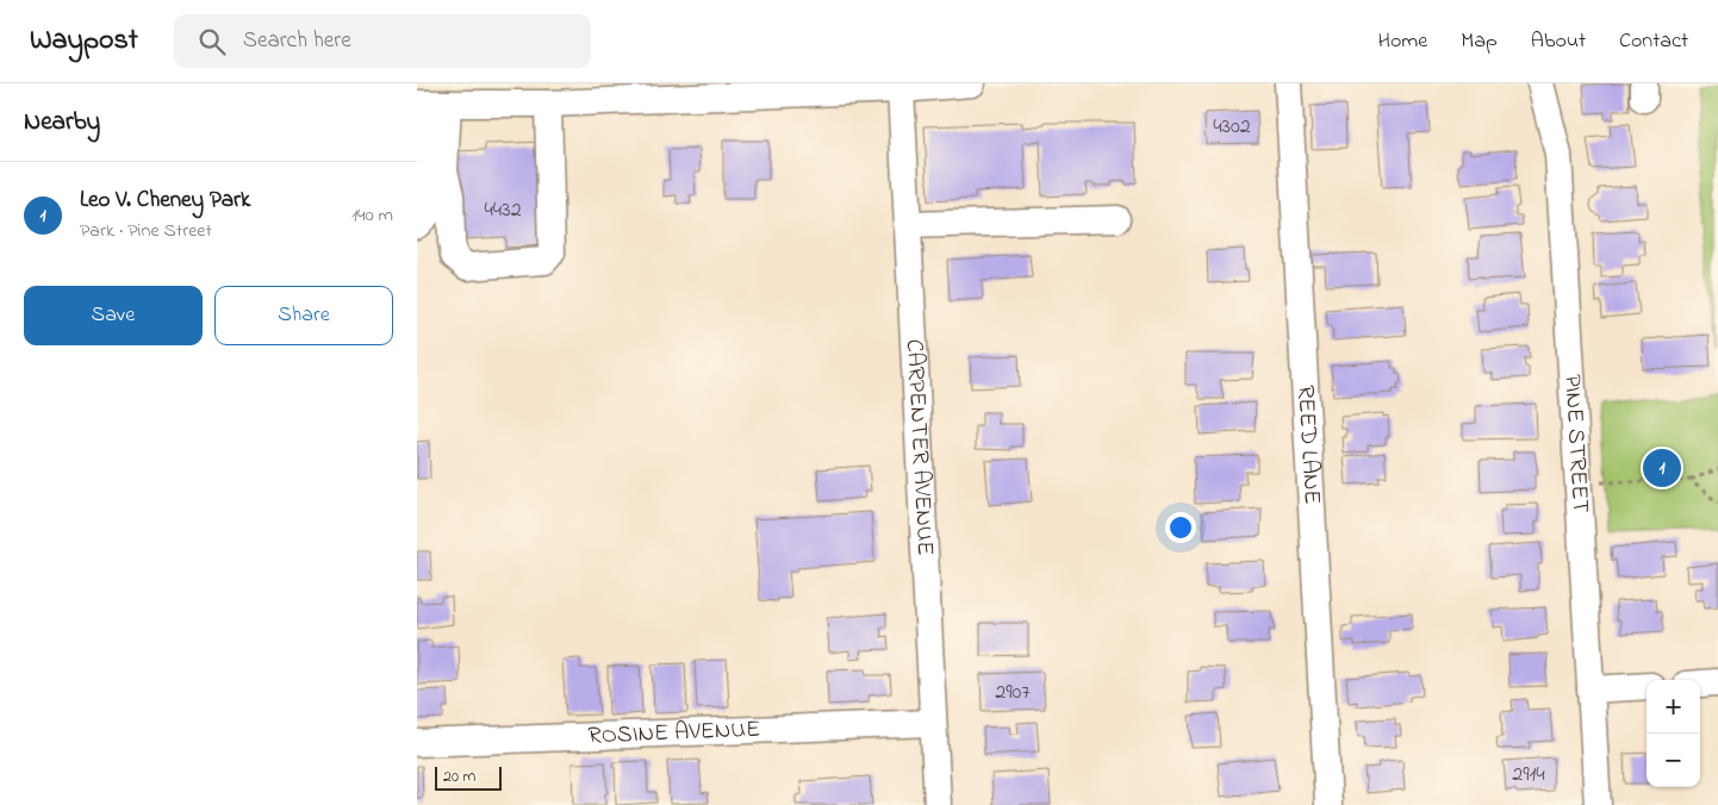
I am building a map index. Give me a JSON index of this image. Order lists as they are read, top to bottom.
{
  "streets": {
    "street": [
      "PINE STREET",
      "REED LANE",
      "CARPENTER AVENUE",
      "ROSINE AVENUE"
    ]
  },
  "crossings": [
    ["CARPENTER AVENUE", "ROSINE AVENUE"]
  ],
  "house_numbers": [
    "4302",
    "4432",
    "2907",
    "2914"
  ],
  "scale_bar": "20 m",
  "page": {
    "header": "Waypost",
    "search": "Search here",
    "nav": [
      "Home",
      "Map",
      "About",
      "Contact"
    ],
    "heading": "Nearby",
    "list": [
      {
        "mark": "1",
        "name": "Leo V. Cheney Park",
        "note": "Park · Pine Street",
        "value": "140 m"
      }
    ],
    "buttons": ["Save", "Share"],
    "pins": "1",
    "map_buttons": ["+", "−"],
    "scale": "20 m"
  }
}
